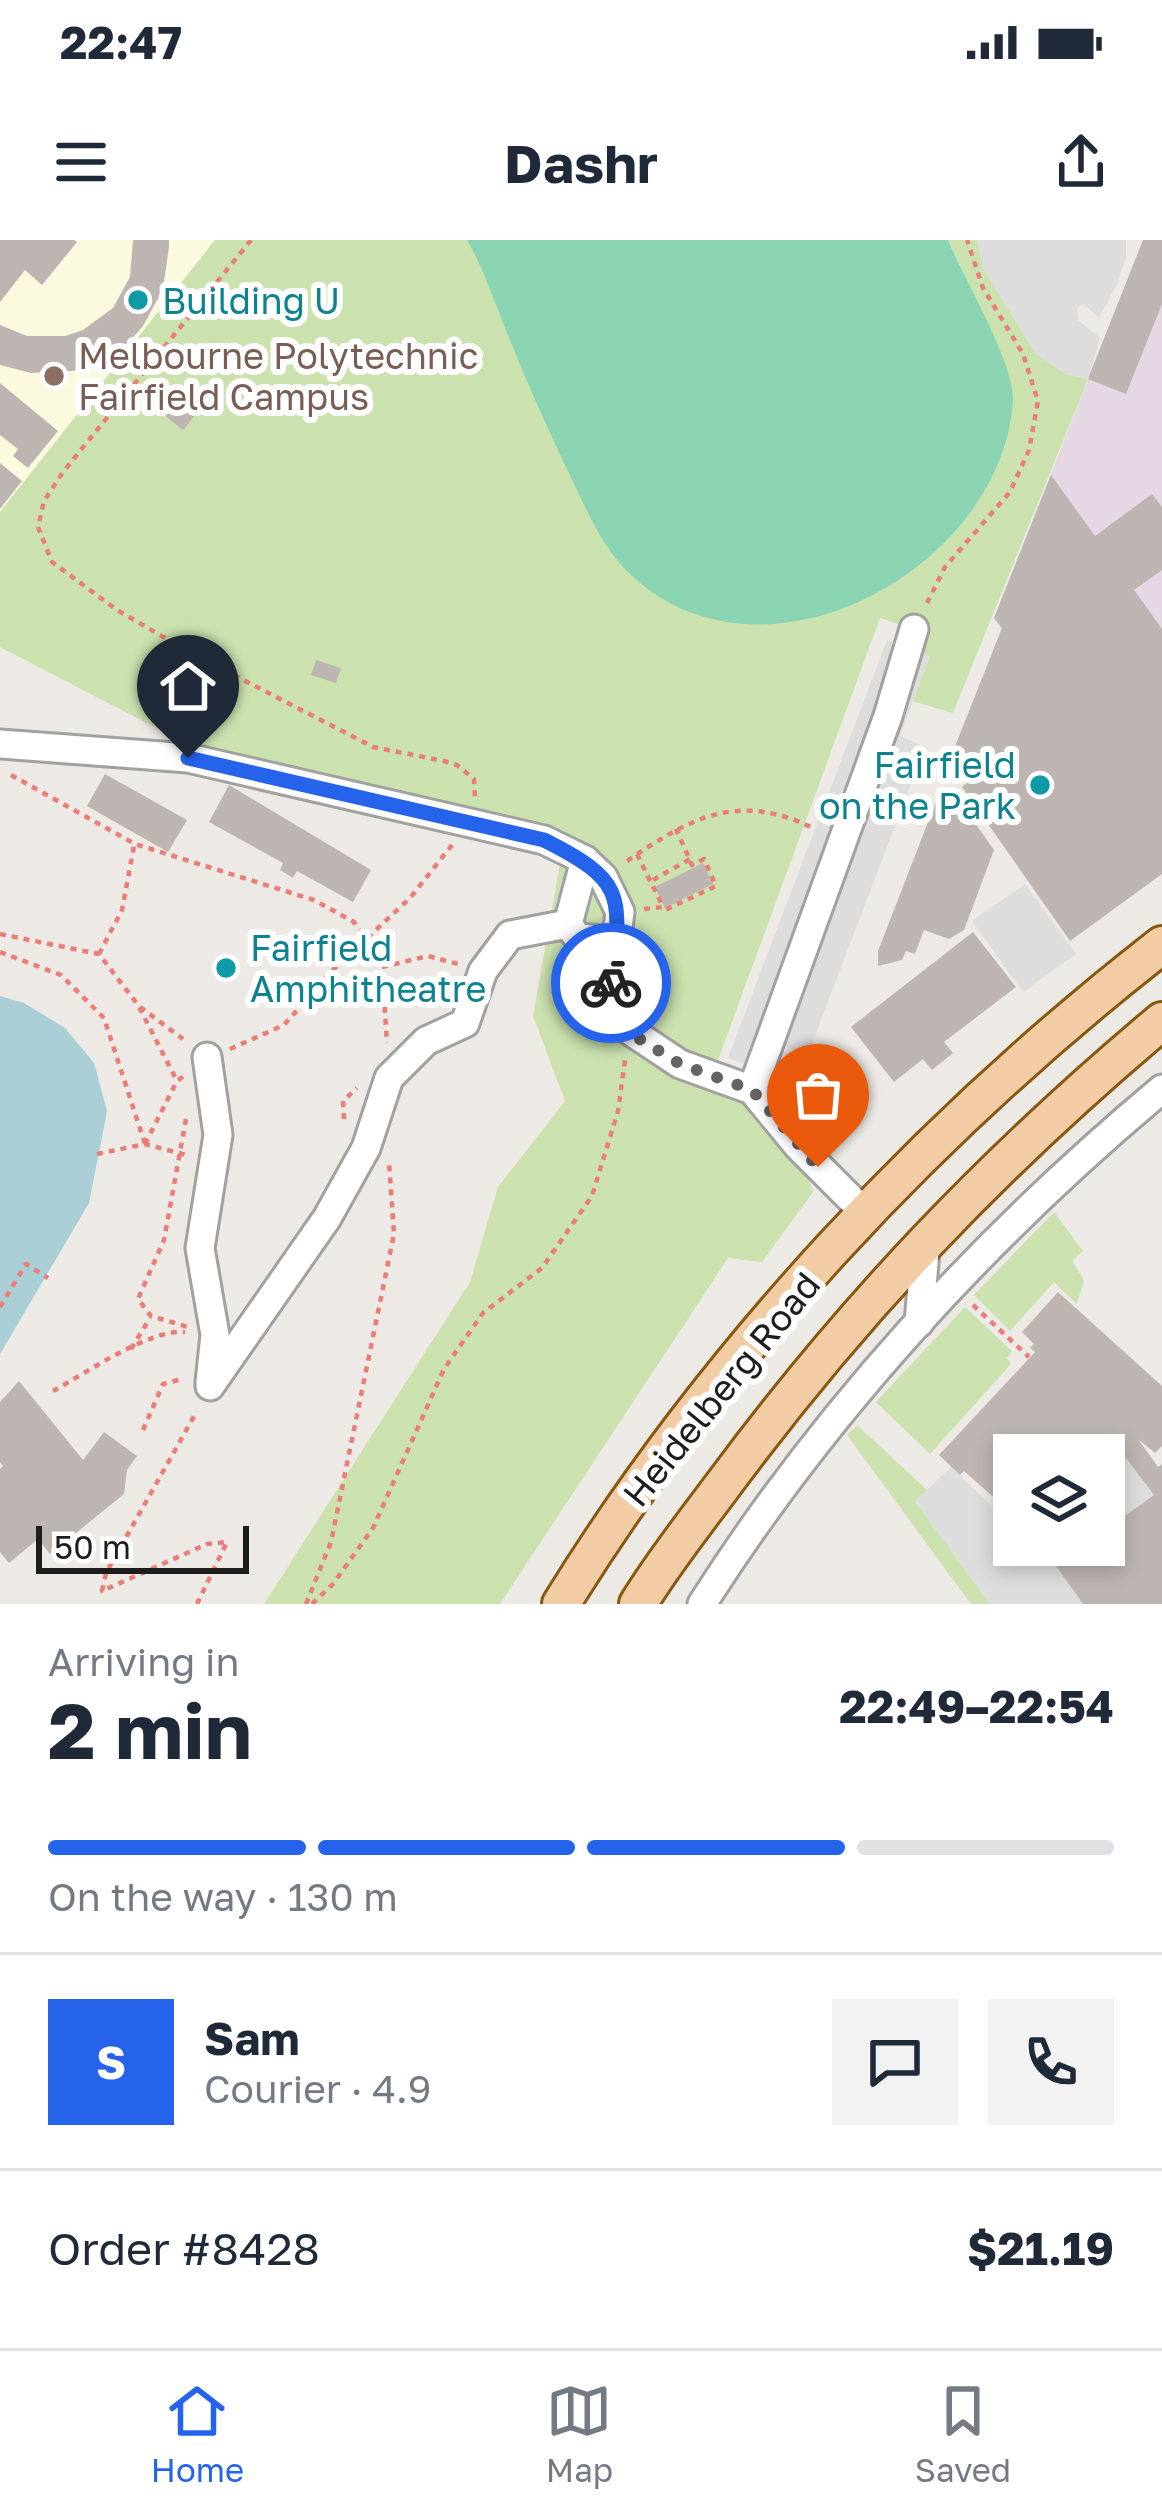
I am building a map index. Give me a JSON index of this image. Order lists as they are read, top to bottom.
{
  "streets": {
    "main road": ["Heidelberg Road"]
  },
  "places": [
    "Building U",
    "Melbourne Polytechnic Fairfield Campus",
    "Fairfield on the Park",
    "Fairfield Amphitheatre"
  ],
  "scale_bar": "50 m",
  "page": {
    "status": "22:47",
    "header": "Dashr",
    "scale": "50 m",
    "heading": ["2 min", "Arriving in", "22:49–22:54"],
    "panel": [
      "Sam",
      "Courier · 4.9",
      "Order #8428",
      "$21.19"
    ],
    "bar": "On the way · 130 m",
    "round": "S",
    "tabs": ["Home", "Map", "Saved"]
  }
}
